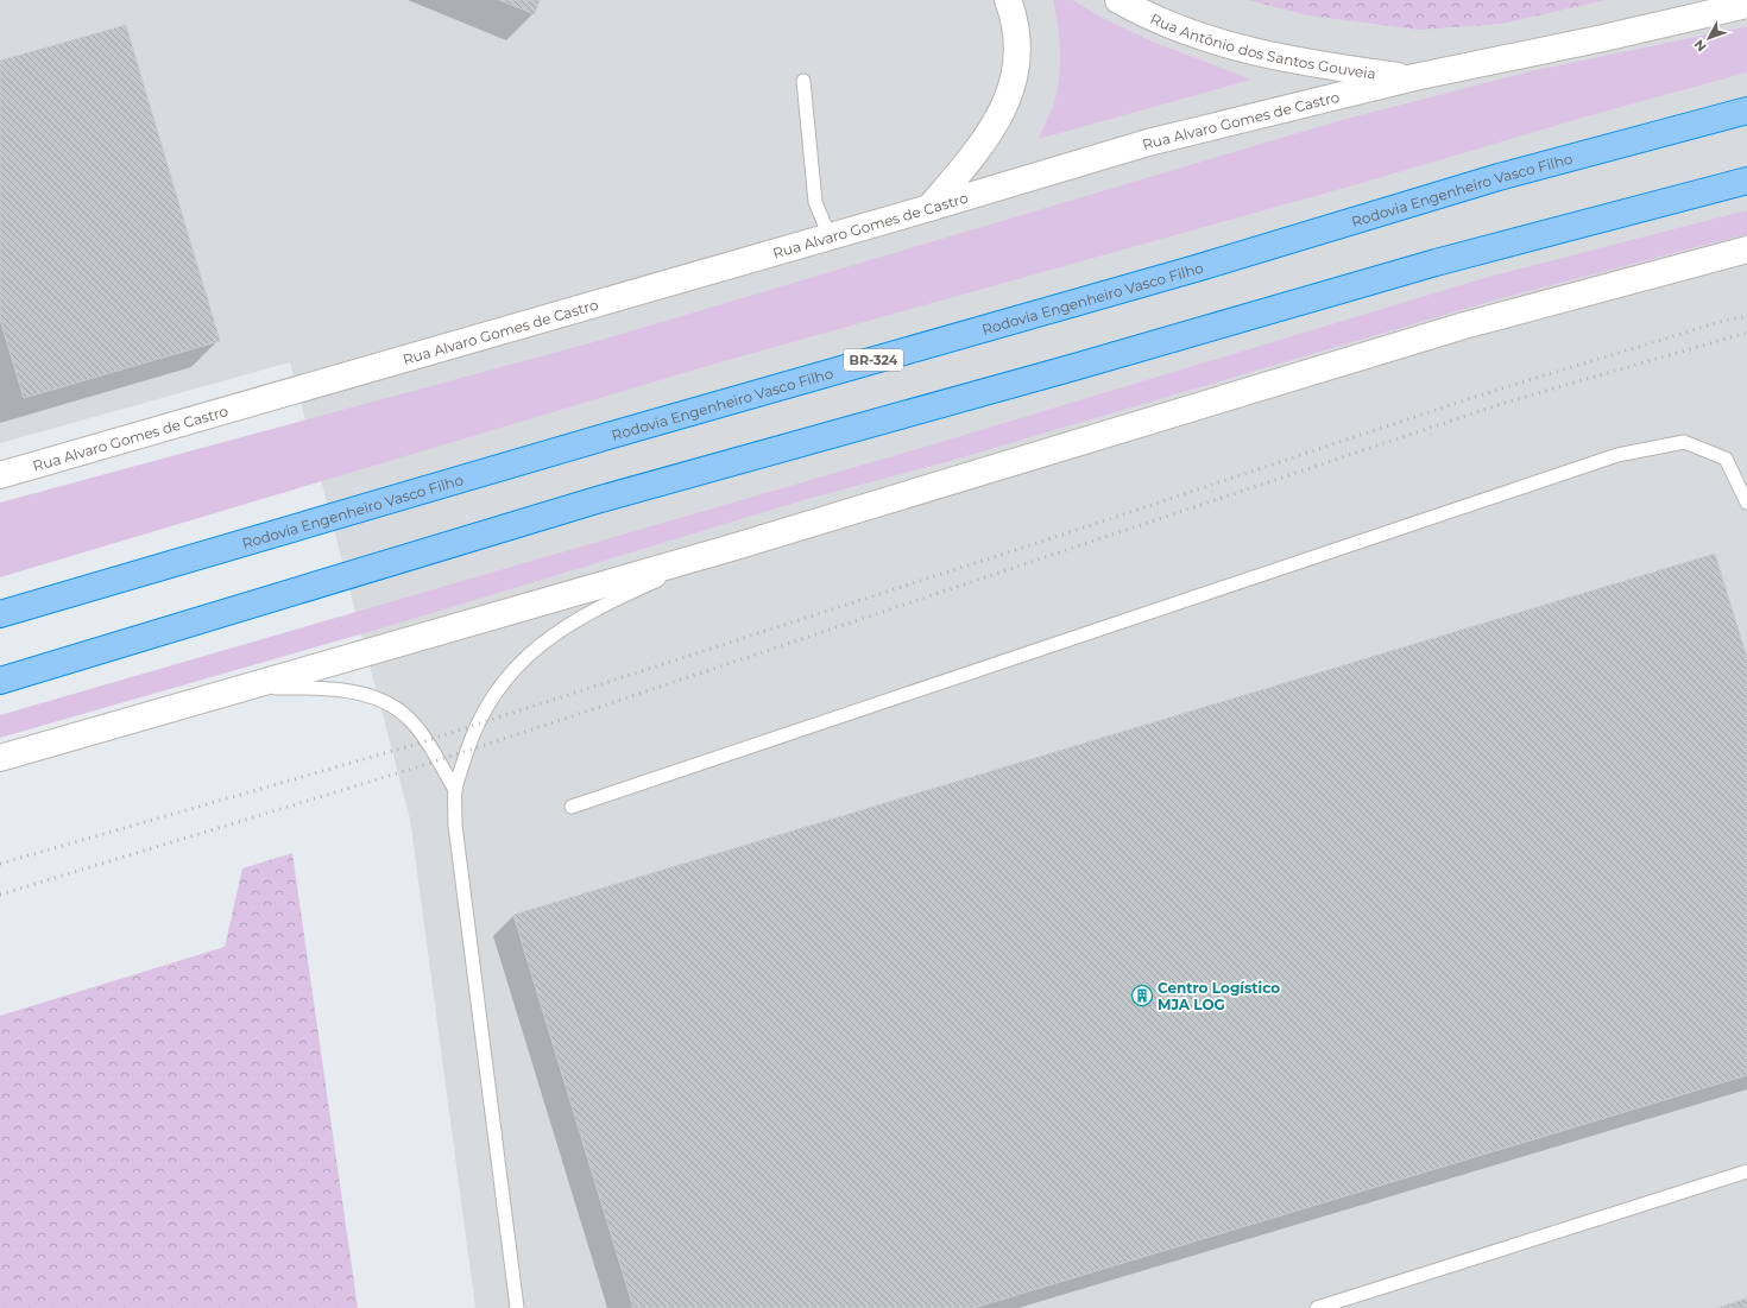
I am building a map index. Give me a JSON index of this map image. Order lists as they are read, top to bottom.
{
  "streets": {
    "highway": ["Rodovia Engenheiro Vasco Filho", "BR-324"],
    "main road": ["Rua Antônio dos Santos Gouveia", "Rua Alvaro Gomes de Castro"]
  },
  "crossings": [
    ["Rua Antônio dos Santos Gouveia", "Rua Alvaro Gomes de Castro"]
  ],
  "places": {
    "building": ["Centro Logístico MJA LOG"]
  },
  "north": "bottom left"
}
